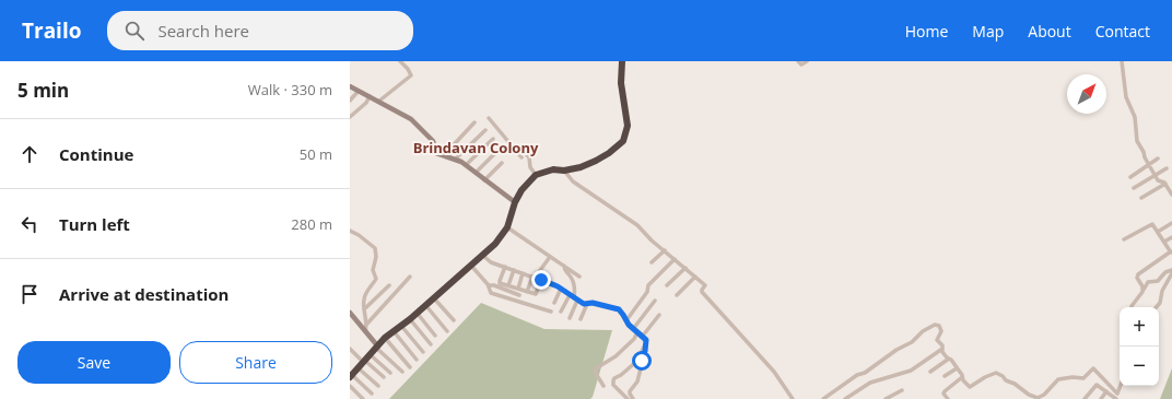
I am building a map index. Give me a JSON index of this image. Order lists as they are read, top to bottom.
{
  "districts": ["Brindavan Colony"],
  "north": "top right",
  "page": {
    "header": "Trailo",
    "search": "Search here",
    "nav": [
      "Home",
      "Map",
      "About",
      "Contact"
    ],
    "heading": ["5 min", "Walk · 330 m"],
    "list": [
      ["Continue", "50 m"],
      ["Turn left", "280 m"],
      "Arrive at destination"
    ],
    "map_buttons": ["+", "−"],
    "buttons": ["Save", "Share"]
  }
}
